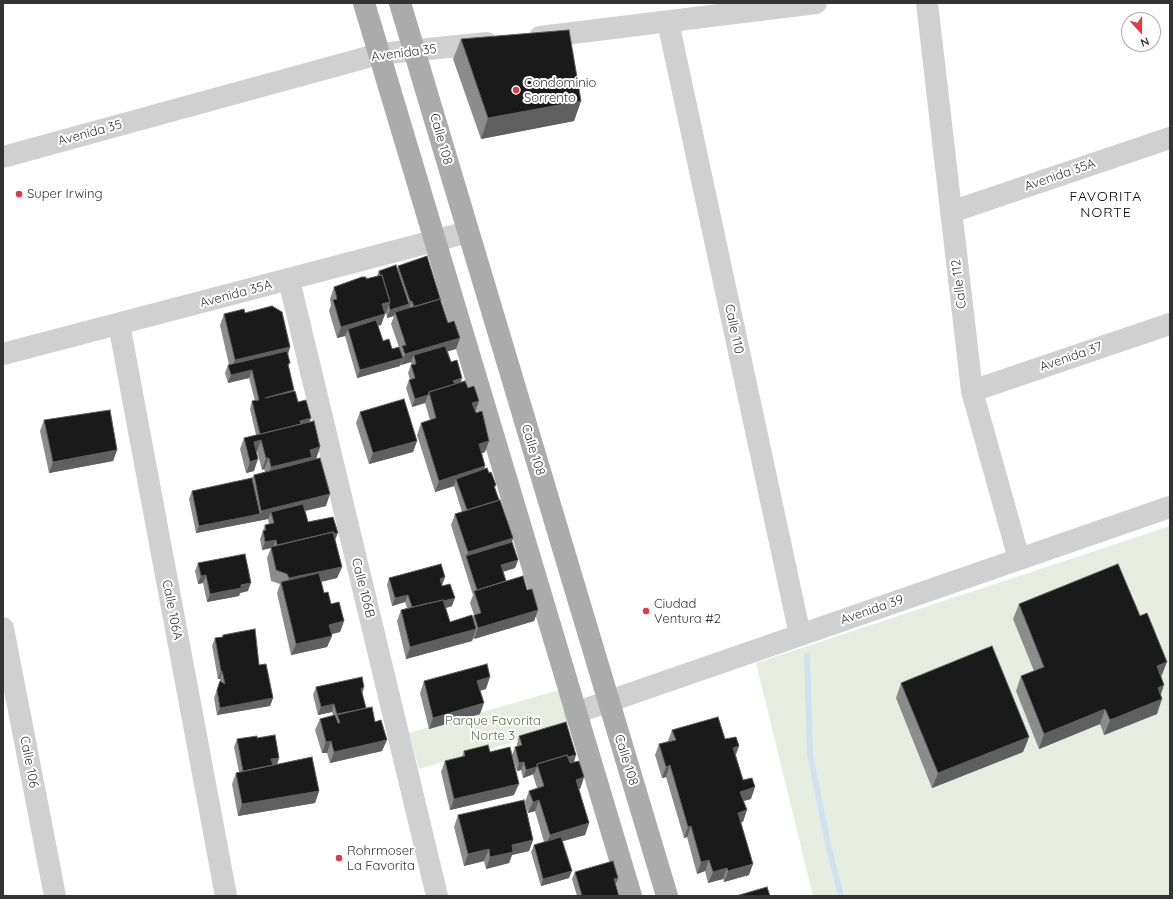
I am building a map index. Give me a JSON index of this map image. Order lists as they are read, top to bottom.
{
  "streets": {
    "main road": ["Calle 108"],
    "street": [
      "Avenida 35",
      "Avenida 35A",
      "Calle 112",
      "Calle 110",
      "Avenida 37",
      "Calle 106B",
      "Calle 106A",
      "Avenida 39",
      "Calle 106"
    ]
  },
  "crossings": [
    ["Avenida 35", "Calle 108"],
    ["Avenida 35", "Calle 110"],
    ["Calle 108", "Avenida 35A"],
    ["Calle 108", "Avenida 39"],
    ["Avenida 35A", "Calle 112"],
    ["Avenida 35A", "Calle 106B"],
    ["Avenida 35A", "Calle 106A"],
    ["Calle 112", "Avenida 37"],
    ["Calle 112", "Avenida 39"],
    ["Calle 110", "Avenida 39"]
  ],
  "districts": ["FAVORITA NORTE"],
  "parks": ["Parque Favorita Norte 3"],
  "places": [
    "Condominio Sorrento",
    "Super Irwing",
    "Ciudad Ventura #2",
    "Rohrmoser La Favorita"
  ],
  "north": "bottom"
}
